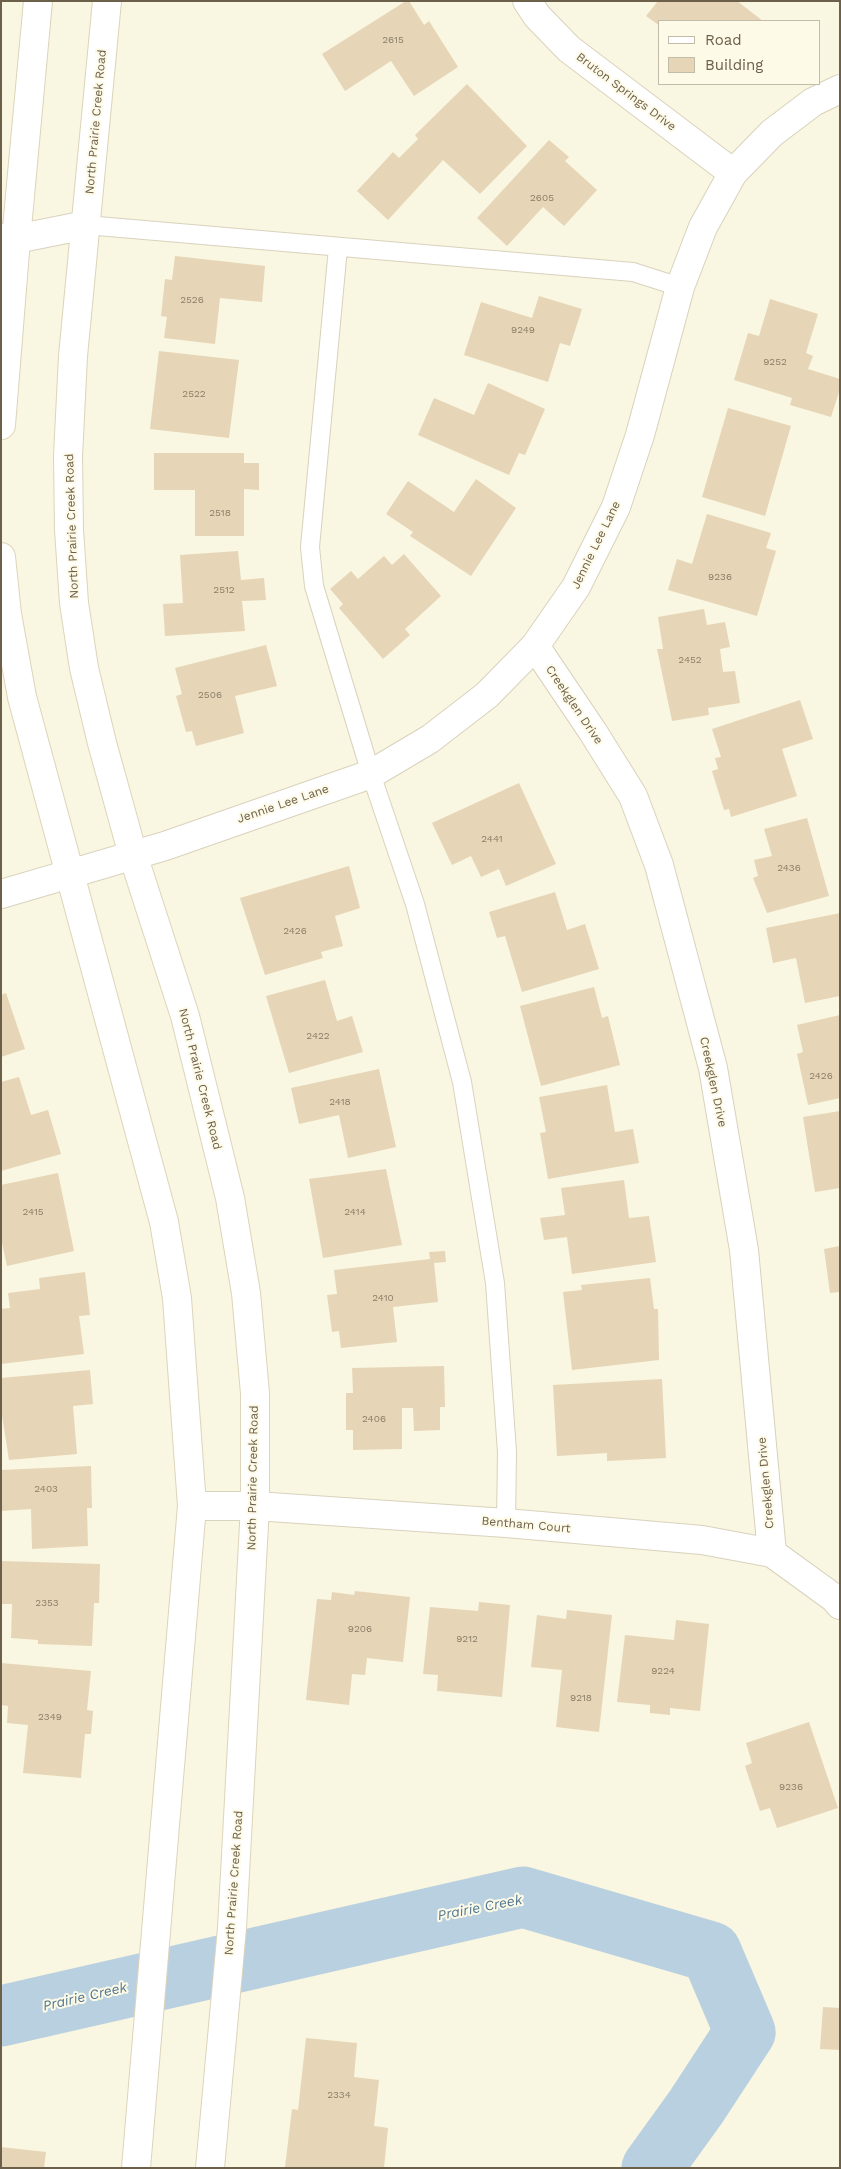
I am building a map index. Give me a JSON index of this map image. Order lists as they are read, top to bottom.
{
  "streets": {
    "main road": [
      "Bruton Springs Drive",
      "North Prairie Creek Road",
      "Jennie Lee Lane",
      "Creekglen Drive",
      "Bentham Court"
    ]
  },
  "crossings": [
    ["Bruton Springs Drive", "Jennie Lee Lane"],
    ["North Prairie Creek Road", "Jennie Lee Lane"],
    ["North Prairie Creek Road", "Bentham Court"],
    ["Jennie Lee Lane", "Creekglen Drive"],
    ["Creekglen Drive", "Bentham Court"]
  ],
  "water": ["Prairie Creek"],
  "house_numbers": [
    "2615",
    "2605",
    "2526",
    "9249",
    "9252",
    "2522",
    "2518",
    "9236",
    "2512",
    "2452",
    "2506",
    "2441",
    "2436",
    "2426",
    "2422",
    "2426",
    "2418",
    "2415",
    "2414",
    "2410",
    "2406",
    "2403",
    "2353",
    "9206",
    "9212",
    "9224",
    "9218",
    "2349",
    "9236",
    "2334"
  ],
  "legend": ["Road", "Building"]
}
